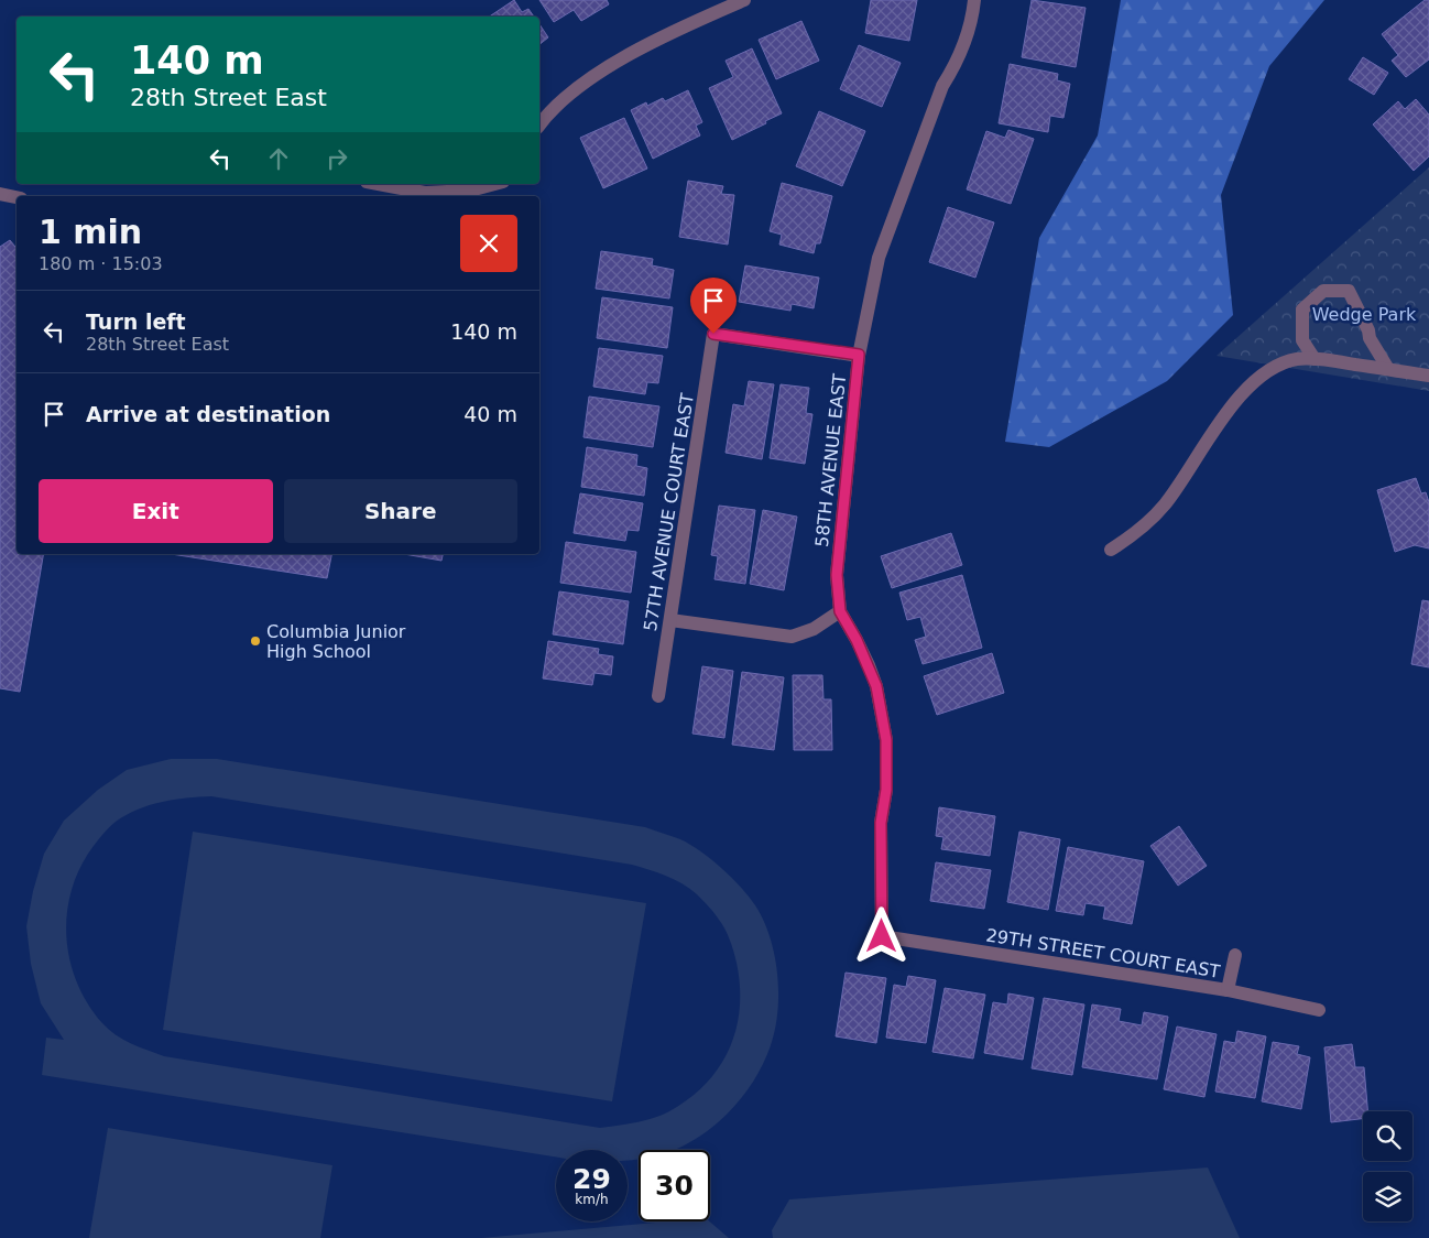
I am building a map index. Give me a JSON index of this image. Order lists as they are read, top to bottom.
{
  "streets": {
    "street": ["58TH AVENUE EAST", "57TH AVENUE COURT EAST", "29TH STREET COURT EAST"]
  },
  "crossings": [
    ["58TH AVENUE EAST", "57TH AVENUE COURT EAST"],
    ["58TH AVENUE EAST", "29TH STREET COURT EAST"]
  ],
  "parks": ["Wedge Park"],
  "places": ["Columbia Junior High School"],
  "page": {
    "turn": ["140 m", "28th Street East"],
    "heading": ["1 min", "180 m · 15:03"],
    "list": [
      {
        "name": "Turn left",
        "note": "28th Street East",
        "value": "140 m"
      },
      {
        "name": "Arrive at destination",
        "value": "40 m"
      }
    ],
    "buttons": ["Exit", "Share"],
    "speed": "29 km/h",
    "limit": "30"
  }
}
